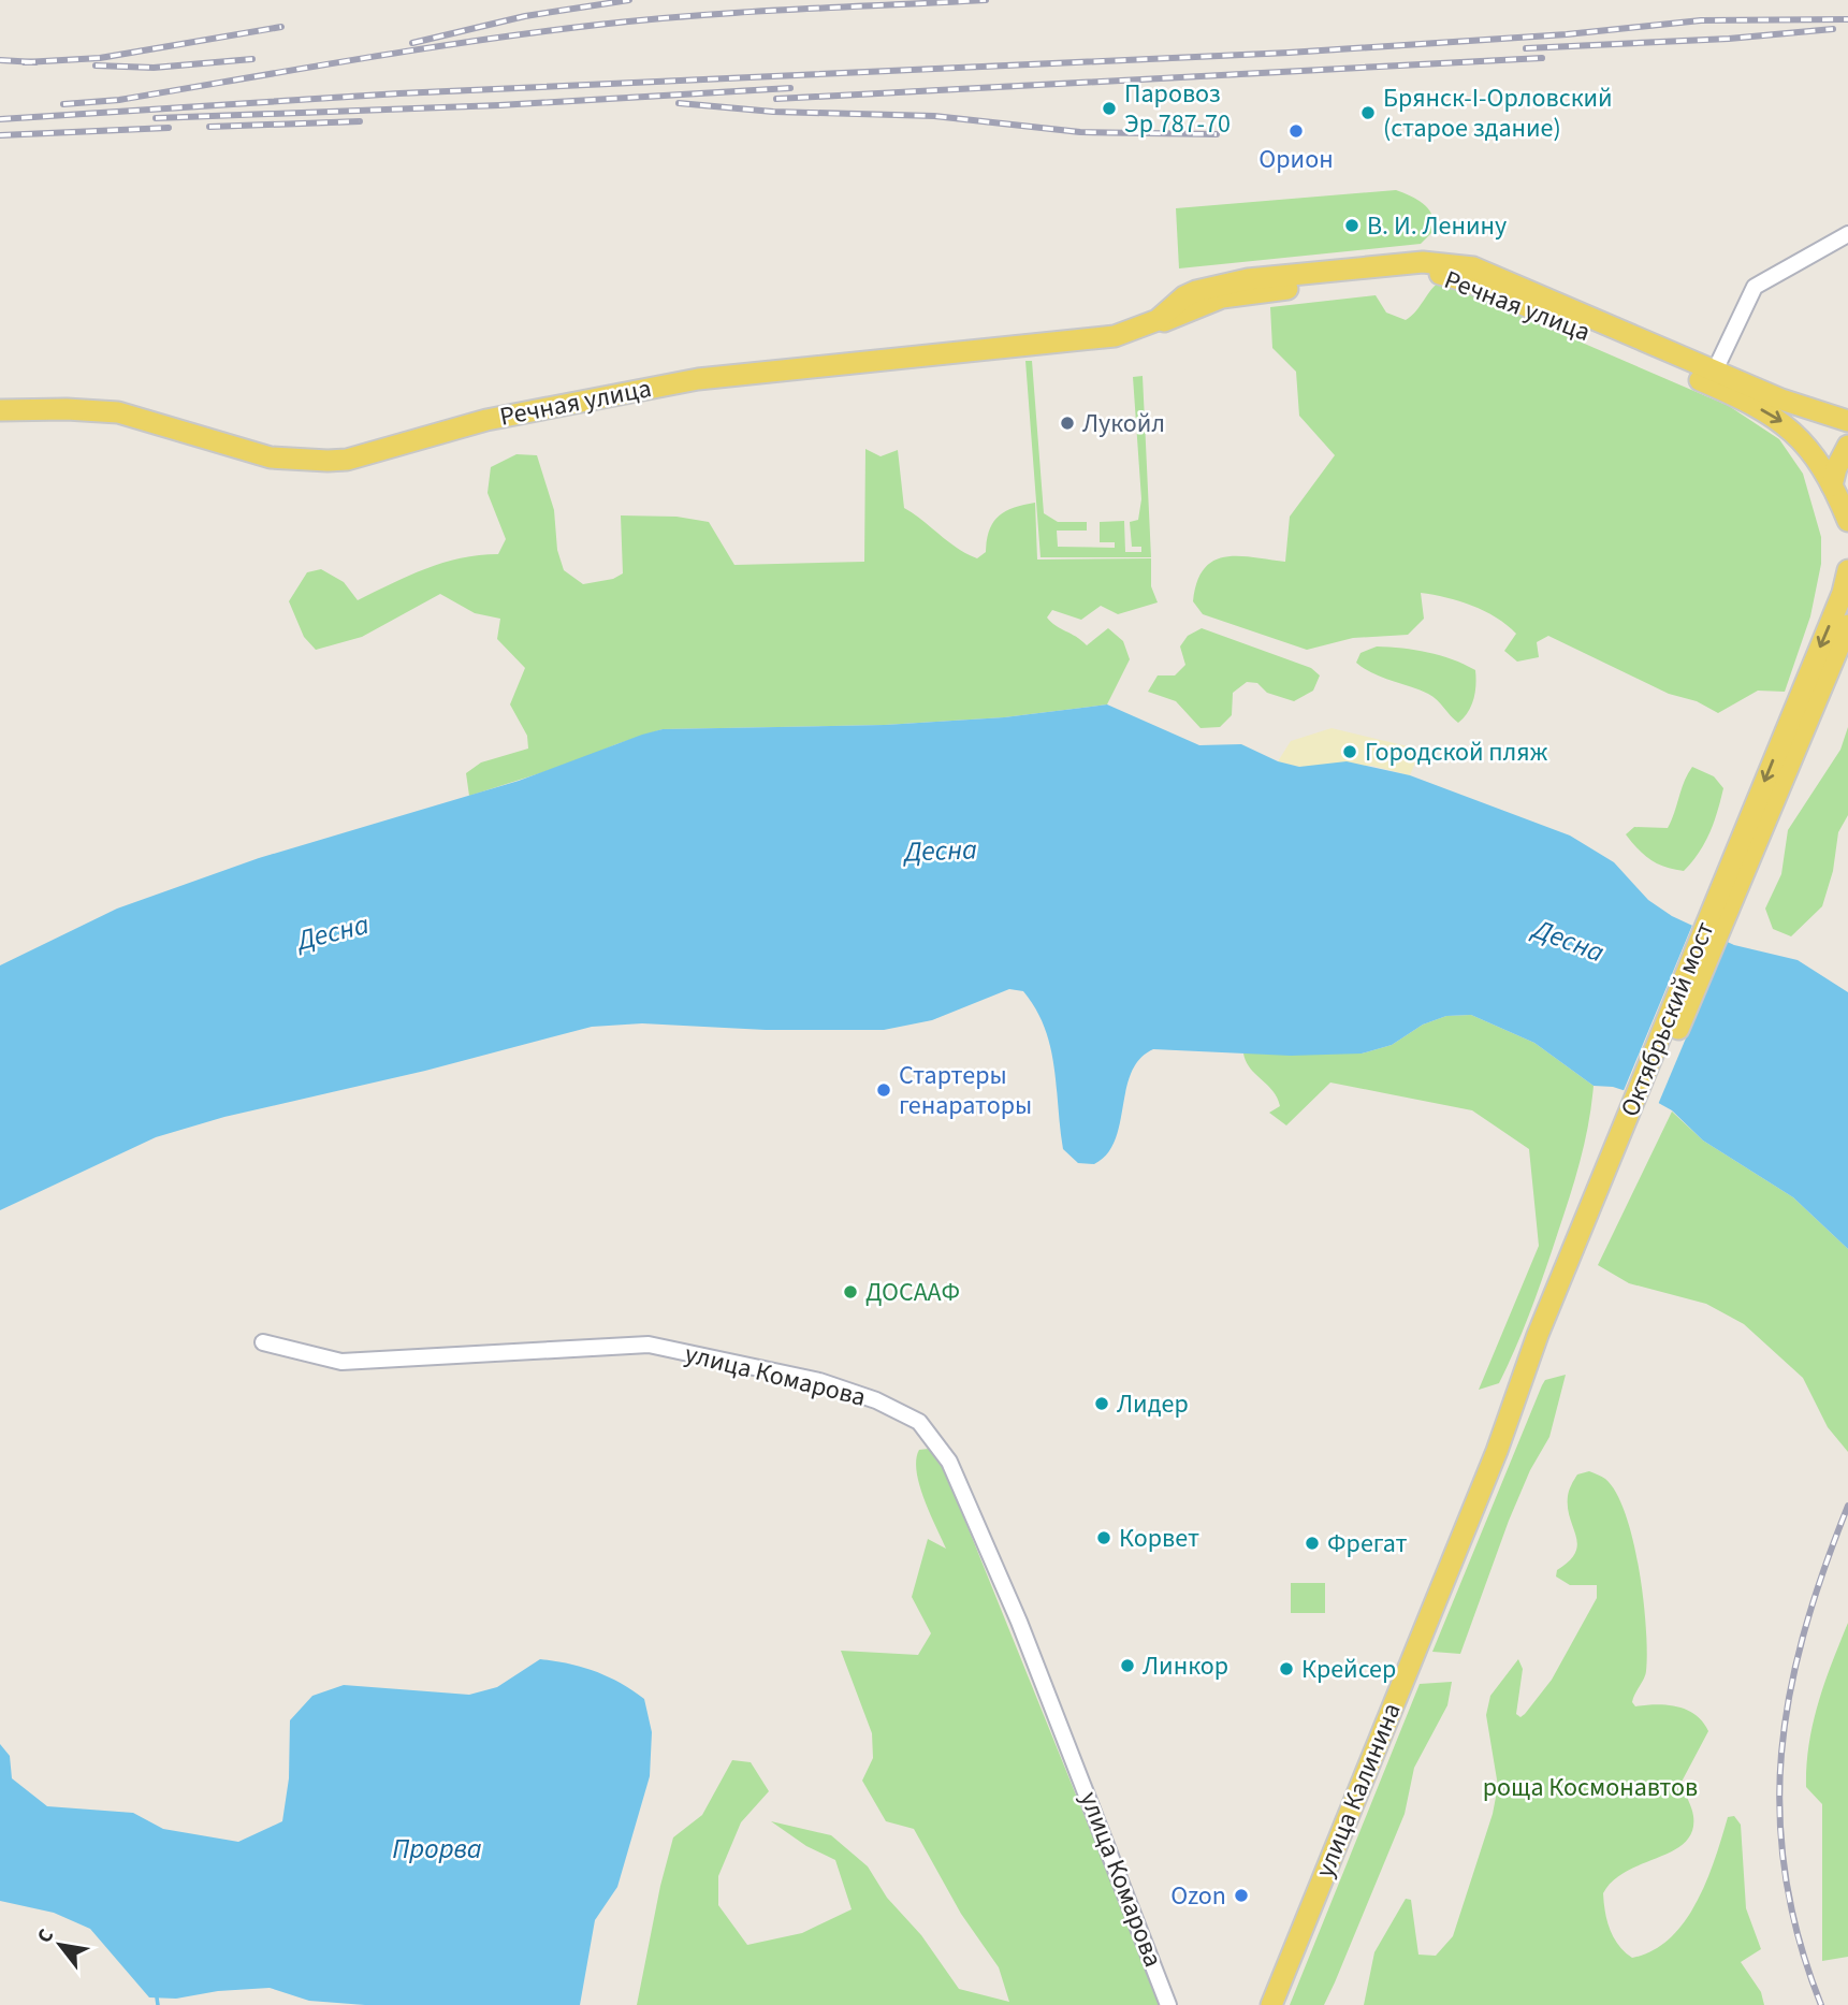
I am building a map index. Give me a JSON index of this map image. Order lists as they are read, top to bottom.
{
  "streets": {
    "main road": ["Речная улица", "Октябрьский мост", "улица Калинина"],
    "street": ["улица Комарова"]
  },
  "crossings": [
    ["Октябрьский мост", "улица Калинина"]
  ],
  "water": ["Десна", "Прорва"],
  "parks": ["роща Космонавтов"],
  "places": [
    "Паровоз Эр 787-70",
    "Брянск-I-Орловский (старое здание)",
    "Орион",
    "В. И. Ленину",
    "Лукойл",
    "Городской пляж",
    "Стартеры генараторы",
    "ДОСААФ",
    "Лидер",
    "Корвет",
    "Фрегат",
    "Линкор",
    "Крейсер",
    "Ozon"
  ],
  "north": "top left"
}
